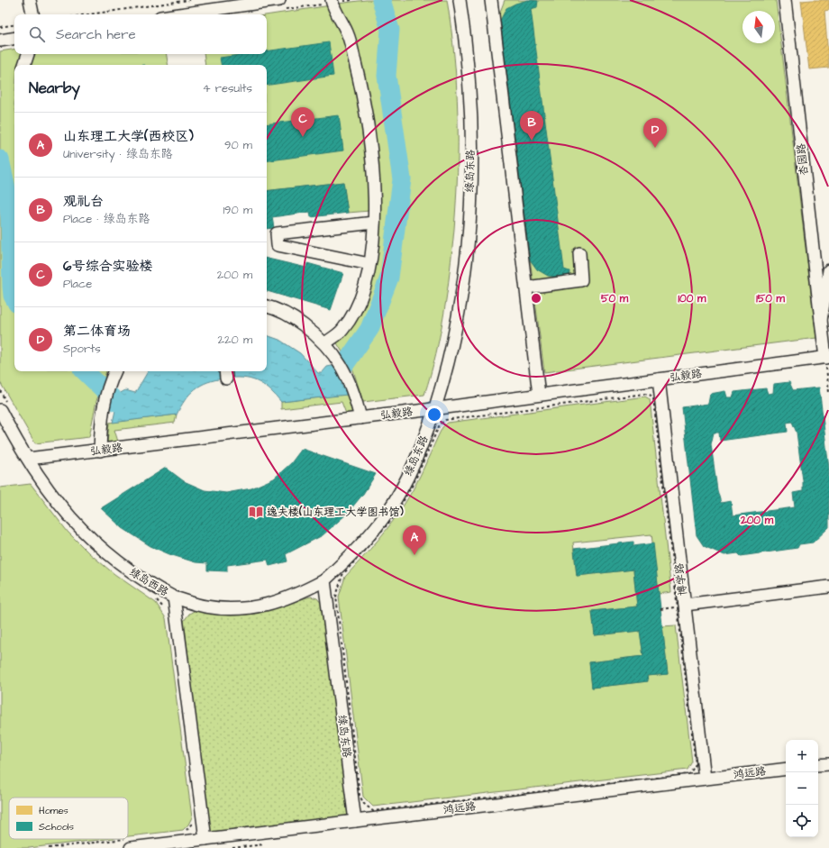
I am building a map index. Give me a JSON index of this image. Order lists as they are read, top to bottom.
{
  "streets": {
    "street": [
      "杏园路",
      "绿岛东路",
      "弘毅路",
      "博学路",
      "绿岛西路",
      "鸿远路"
    ]
  },
  "crossings": [
    ["杏园路", "弘毅路"],
    ["绿岛东路", "弘毅路"],
    ["绿岛东路", "鸿远路"],
    ["弘毅路", "博学路"],
    ["弘毅路", "绿岛西路"],
    ["博学路", "鸿远路"],
    ["绿岛西路", "鸿远路"]
  ],
  "places": {
    "library": ["逸夫楼(山东理工大学图书馆)"]
  },
  "legend": ["Homes", "Schools"],
  "north": "top",
  "page": {
    "search": "Search here",
    "heading": ["Nearby", "4 results"],
    "pins": [
      "C",
      "B",
      "D",
      "A"
    ],
    "list": [
      {
        "mark": "A",
        "name": "山东理工大学(西校区)",
        "note": "University · 绿岛东路",
        "value": "90 m"
      },
      {
        "mark": "B",
        "name": "观礼台",
        "note": "Place · 绿岛东路",
        "value": "190 m"
      },
      {
        "mark": "C",
        "name": "6号综合实验楼",
        "note": "Place",
        "value": "200 m"
      },
      {
        "mark": "D",
        "name": "第二体育场",
        "note": "Sports",
        "value": "220 m"
      }
    ],
    "map_buttons": ["+", "−"]
  },
  "rings": [
    "50 m",
    "100 m",
    "150 m",
    "200 m"
  ]
}
